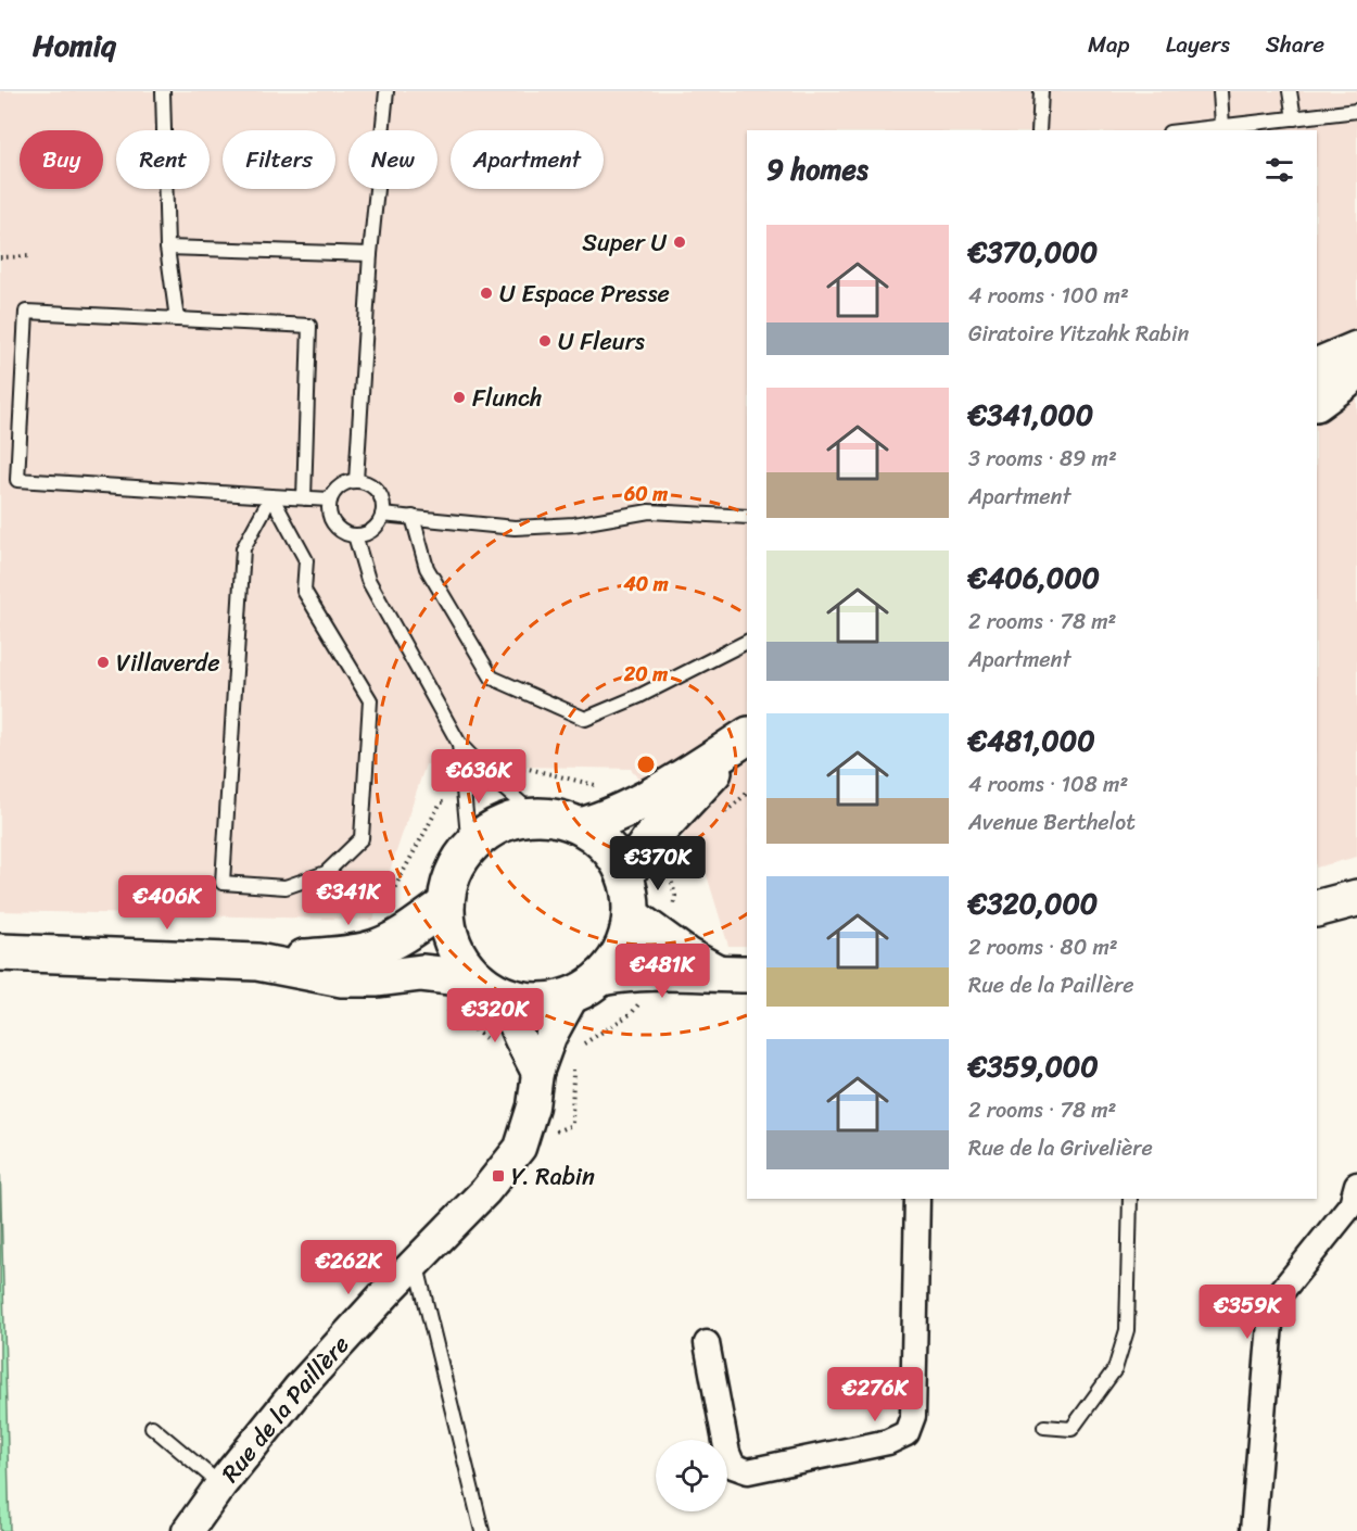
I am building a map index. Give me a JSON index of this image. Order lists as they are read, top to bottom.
{
  "streets": {
    "street": ["Rue de la Paillère"]
  },
  "places": {
    "other": [
      "Super U",
      "U Espace Presse",
      "U Fleurs",
      "Flunch",
      "Villaverde"
    ],
    "transit": ["Y. Rabin"]
  },
  "page": {
    "header": "Homiq",
    "nav": ["Map", "Layers", "Share"],
    "chip": [
      "Buy",
      "Rent",
      "Filters",
      "New",
      "Apartment"
    ],
    "heading": "9 homes",
    "list": [
      {
        "name": "€370,000",
        "note": "4 rooms · 100 m² · Giratoire Yitzahk Rabin"
      },
      {
        "name": "€341,000",
        "note": "3 rooms · 89 m² · Apartment"
      },
      {
        "name": "€406,000",
        "note": "2 rooms · 78 m² · Apartment"
      },
      {
        "name": "€481,000",
        "note": "4 rooms · 108 m² · Avenue Berthelot"
      },
      {
        "name": "€320,000",
        "note": "2 rooms · 80 m² · Rue de la Paillère"
      },
      {
        "name": "€359,000",
        "note": "2 rooms · 78 m² · Rue de la Grivelière"
      }
    ],
    "price": [
      "€636K",
      "€370K",
      "€341K",
      "€406K",
      "€481K",
      "€320K",
      "€262K",
      "€359K",
      "€276K"
    ]
  },
  "rings": ["60 m", "40 m", "20 m"]
}
